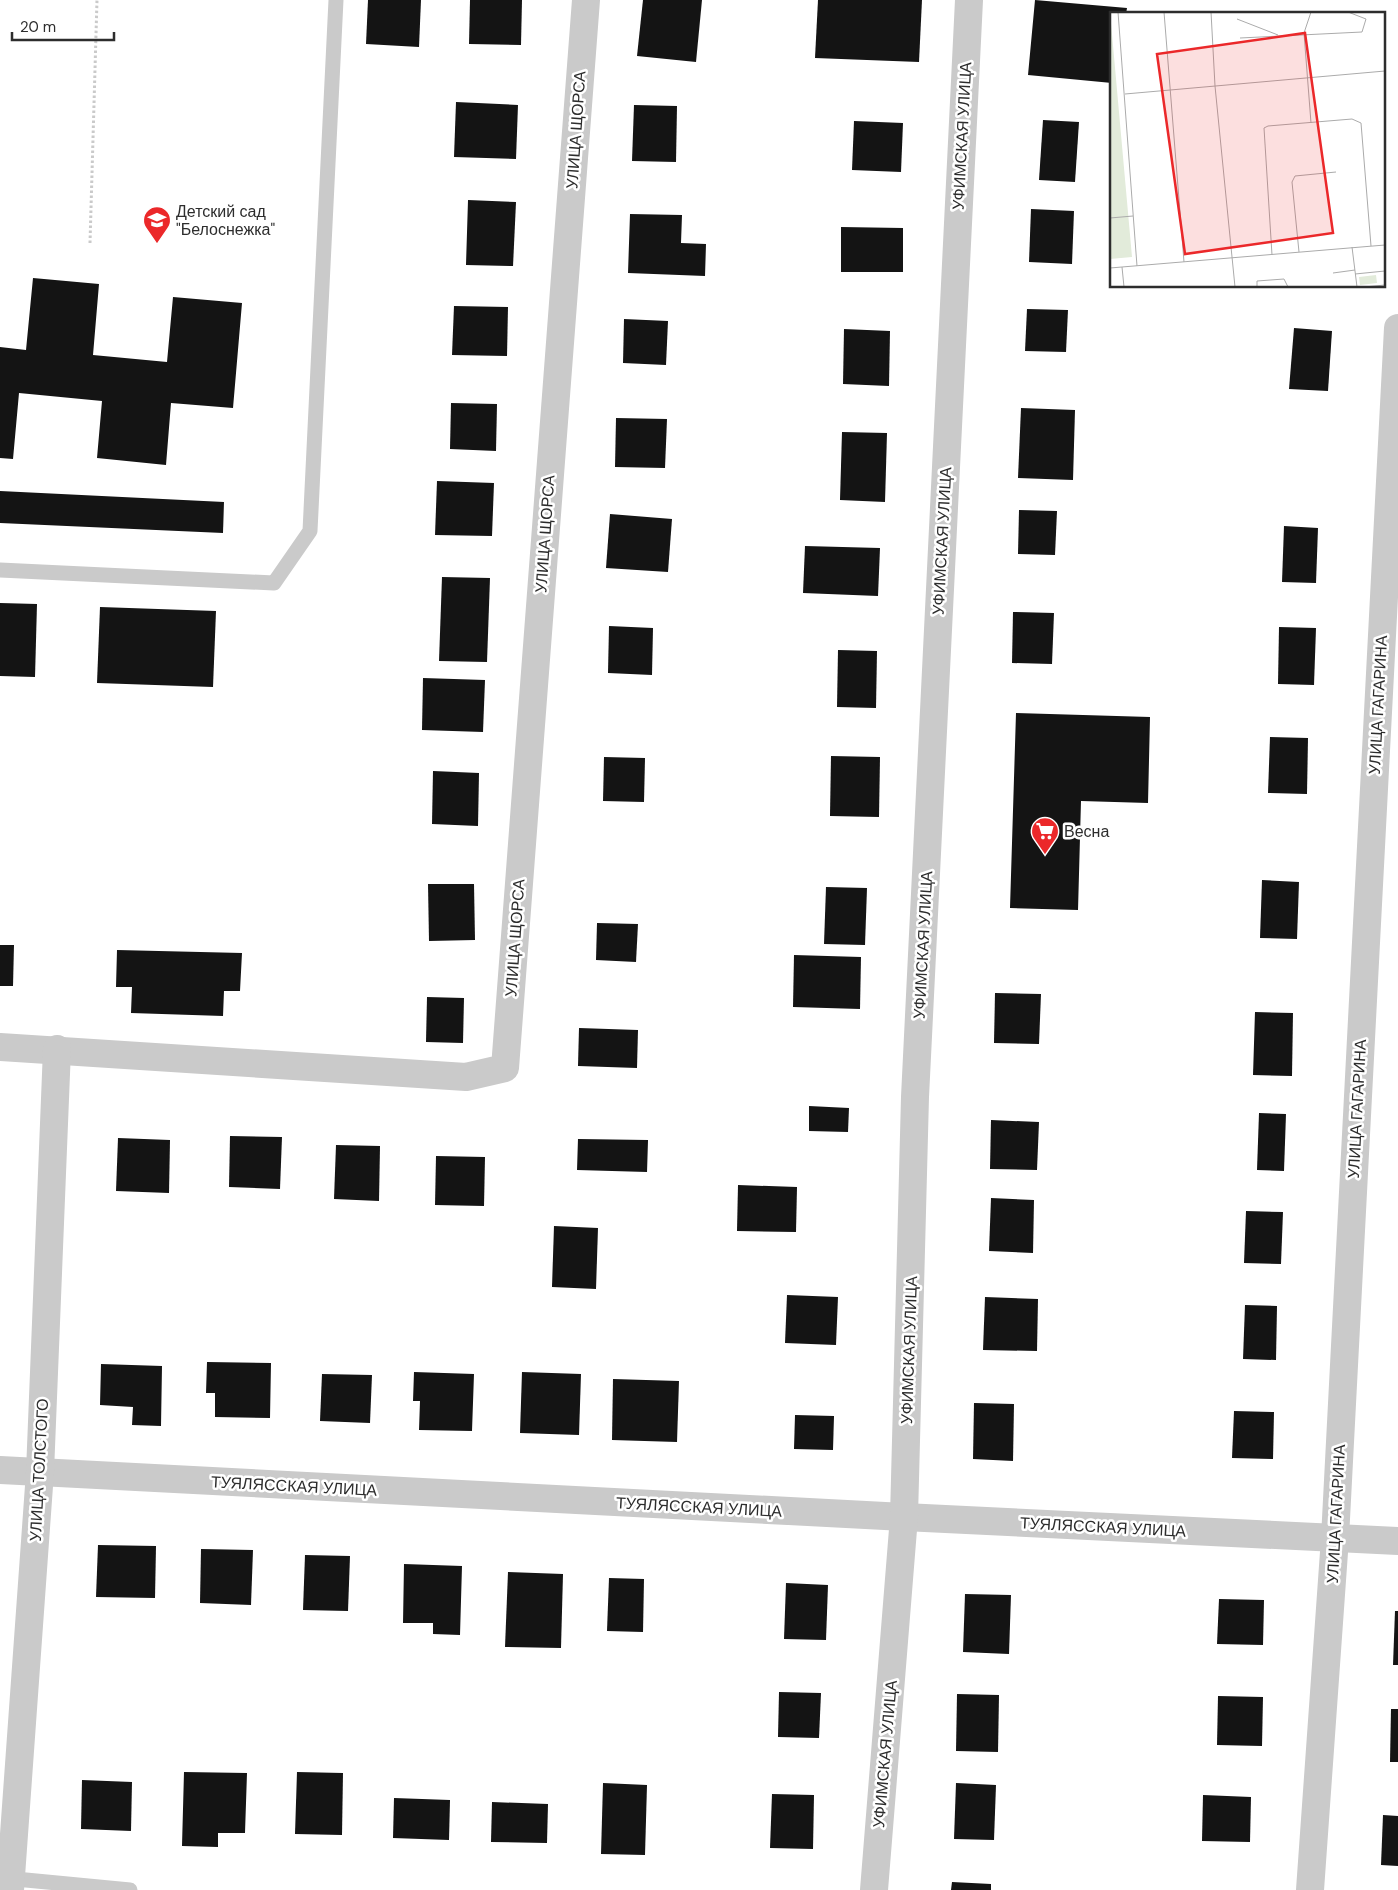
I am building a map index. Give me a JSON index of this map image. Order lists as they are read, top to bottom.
{
  "streets": {
    "street": [
      "УЛИЦА ЩОРСА",
      "УФИМСКАЯ УЛИЦА",
      "УЛИЦА ГАГАРИНА",
      "УЛИЦА ТОЛСТОГО",
      "ТУЯЛЯССКАЯ УЛИЦА"
    ]
  },
  "crossings": [
    ["УЛИЦА ЩОРСА", "УЛИЦА ТОЛСТОГО"],
    ["УФИМСКАЯ УЛИЦА", "ТУЯЛЯССКАЯ УЛИЦА"],
    ["УЛИЦА ГАГАРИНА", "ТУЯЛЯССКАЯ УЛИЦА"],
    ["УЛИЦА ТОЛСТОГО", "ТУЯЛЯССКАЯ УЛИЦА"]
  ],
  "places": {
    "school or university": ["Детский сад \"Белоснежка\""],
    "supermarket": ["Весна"]
  },
  "scale_bar": "20 m"
}
